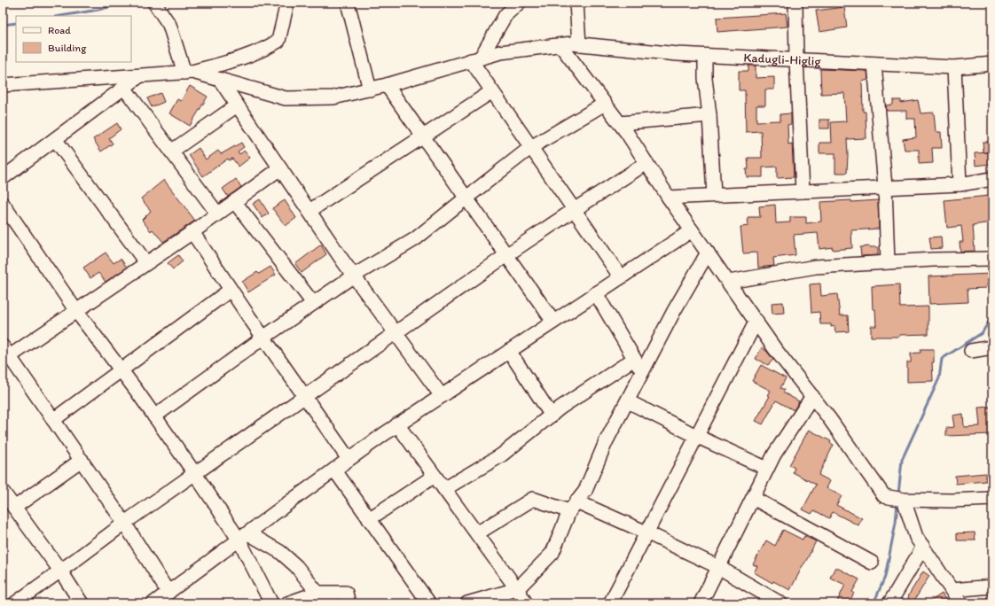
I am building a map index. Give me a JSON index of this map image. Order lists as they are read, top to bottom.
{
  "streets": {
    "street": ["Kadugli-Higlig"]
  },
  "legend": ["Road", "Building"]
}
